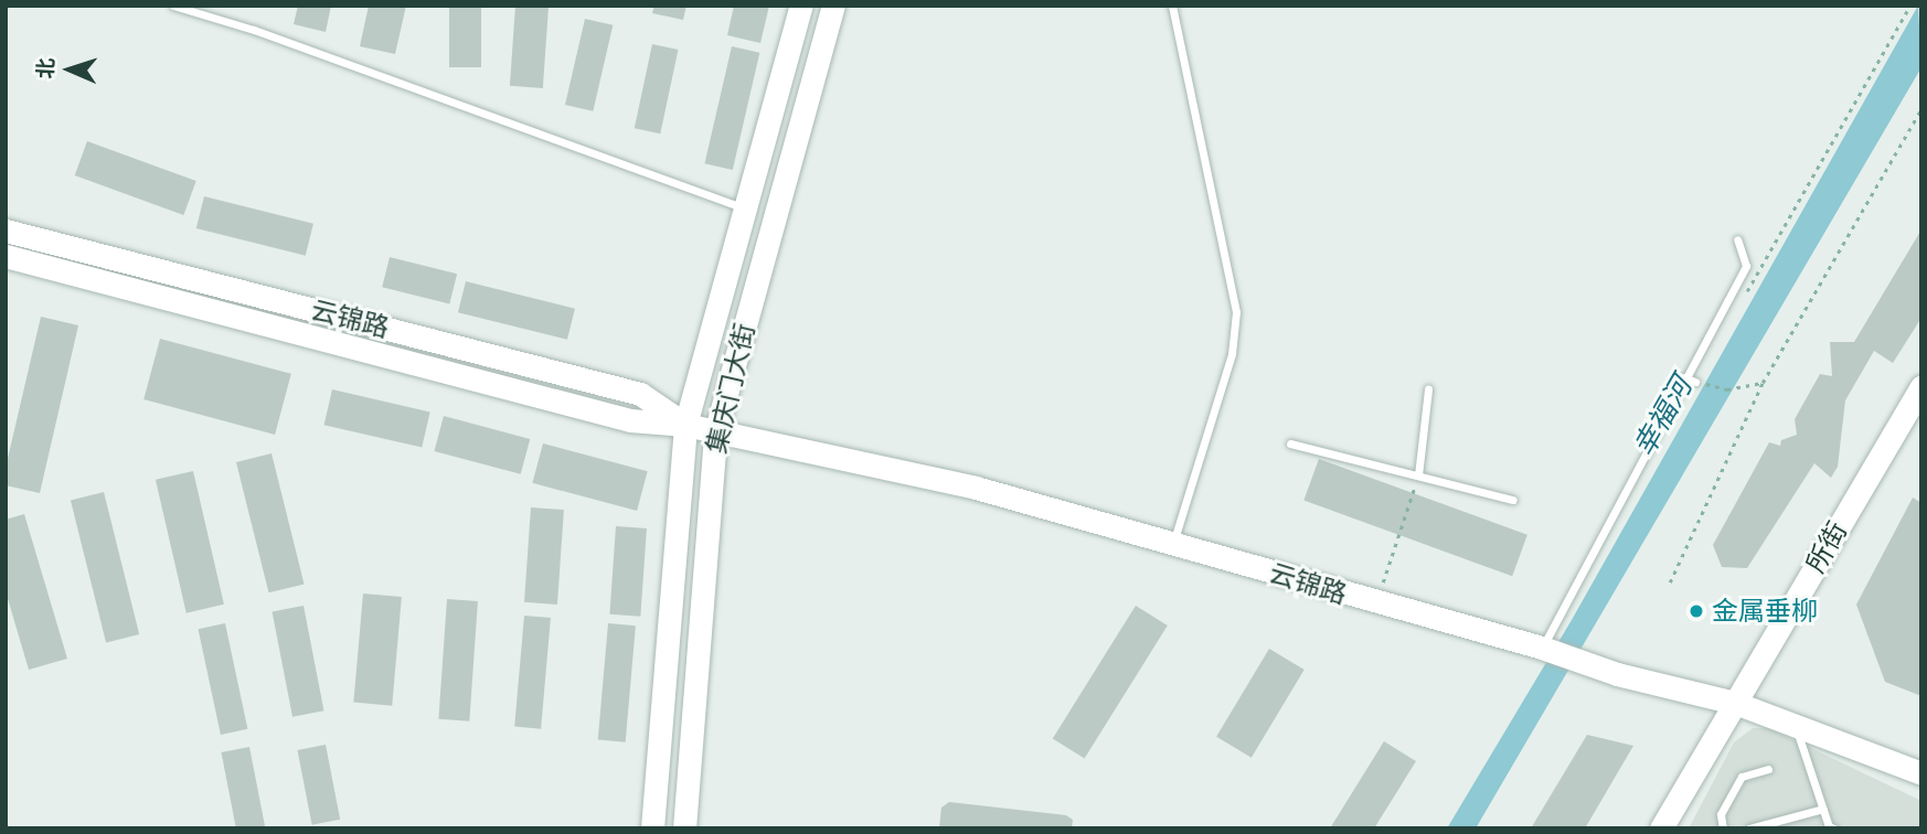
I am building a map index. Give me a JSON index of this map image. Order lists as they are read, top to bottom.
{
  "streets": {
    "street": ["云锦路", "集庆门大街", "所街"]
  },
  "crossings": [
    ["云锦路", "集庆门大街"],
    ["云锦路", "所街"]
  ],
  "water": ["幸福河"],
  "places": ["金属垂柳"],
  "north": "left"
}
